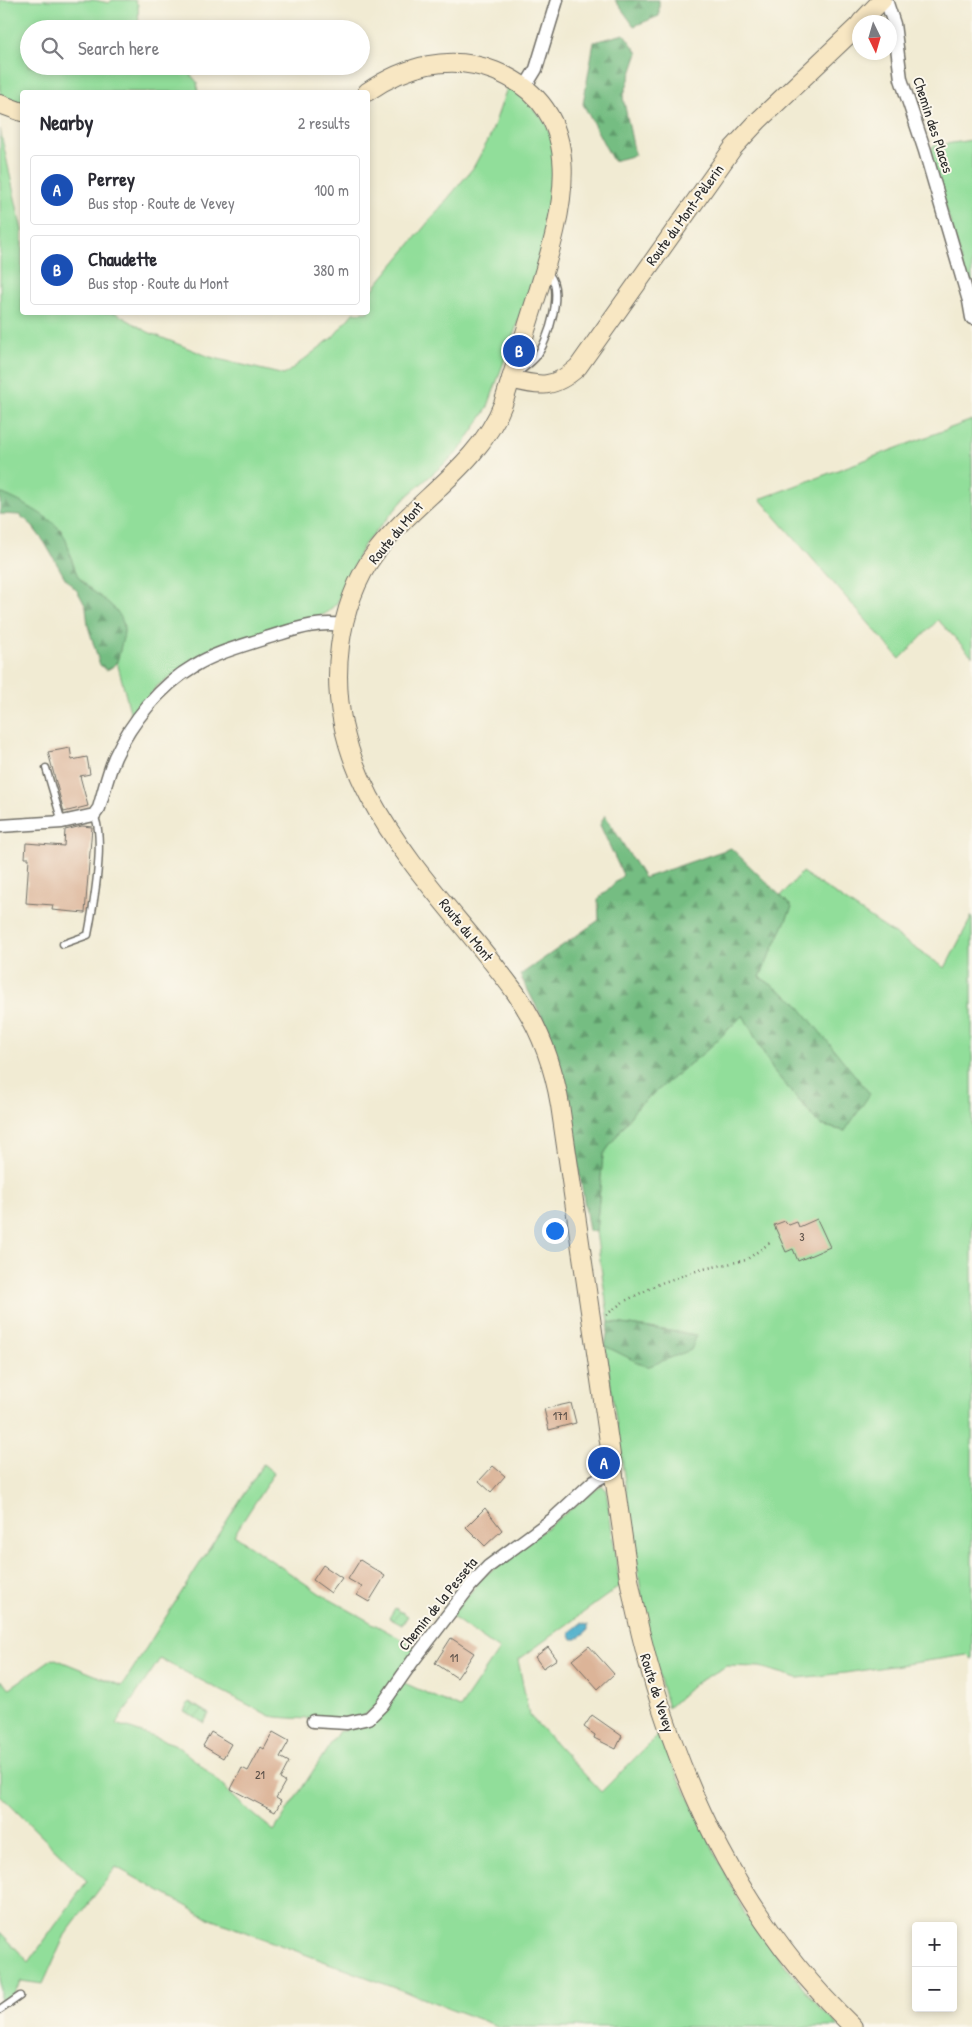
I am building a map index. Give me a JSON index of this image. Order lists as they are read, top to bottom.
{
  "streets": {
    "main road": ["Route du Mont-Pèlerin", "Route du Mont", "Route de Vevey"],
    "street": ["Chemin des Places", "Chemin de la Pesseta"]
  },
  "crossings": [
    ["Chemin des Places", "Route du Mont-Pèlerin"],
    ["Route du Mont-Pèlerin", "Route du Mont"],
    ["Route du Mont", "Route de Vevey"],
    ["Chemin de la Pesseta", "Route de Vevey"]
  ],
  "house_numbers": [
    "3",
    "171",
    "11",
    "21"
  ],
  "north": "bottom",
  "page": {
    "search": "Search here",
    "heading": ["Nearby", "2 results"],
    "list": [
      {
        "mark": "A",
        "name": "Perrey",
        "note": "Bus stop · Route de Vevey",
        "value": "100 m"
      },
      {
        "mark": "B",
        "name": "Chaudette",
        "note": "Bus stop · Route du Mont",
        "value": "380 m"
      }
    ],
    "pins": ["B", "A"],
    "map_buttons": ["+", "−"]
  }
}
